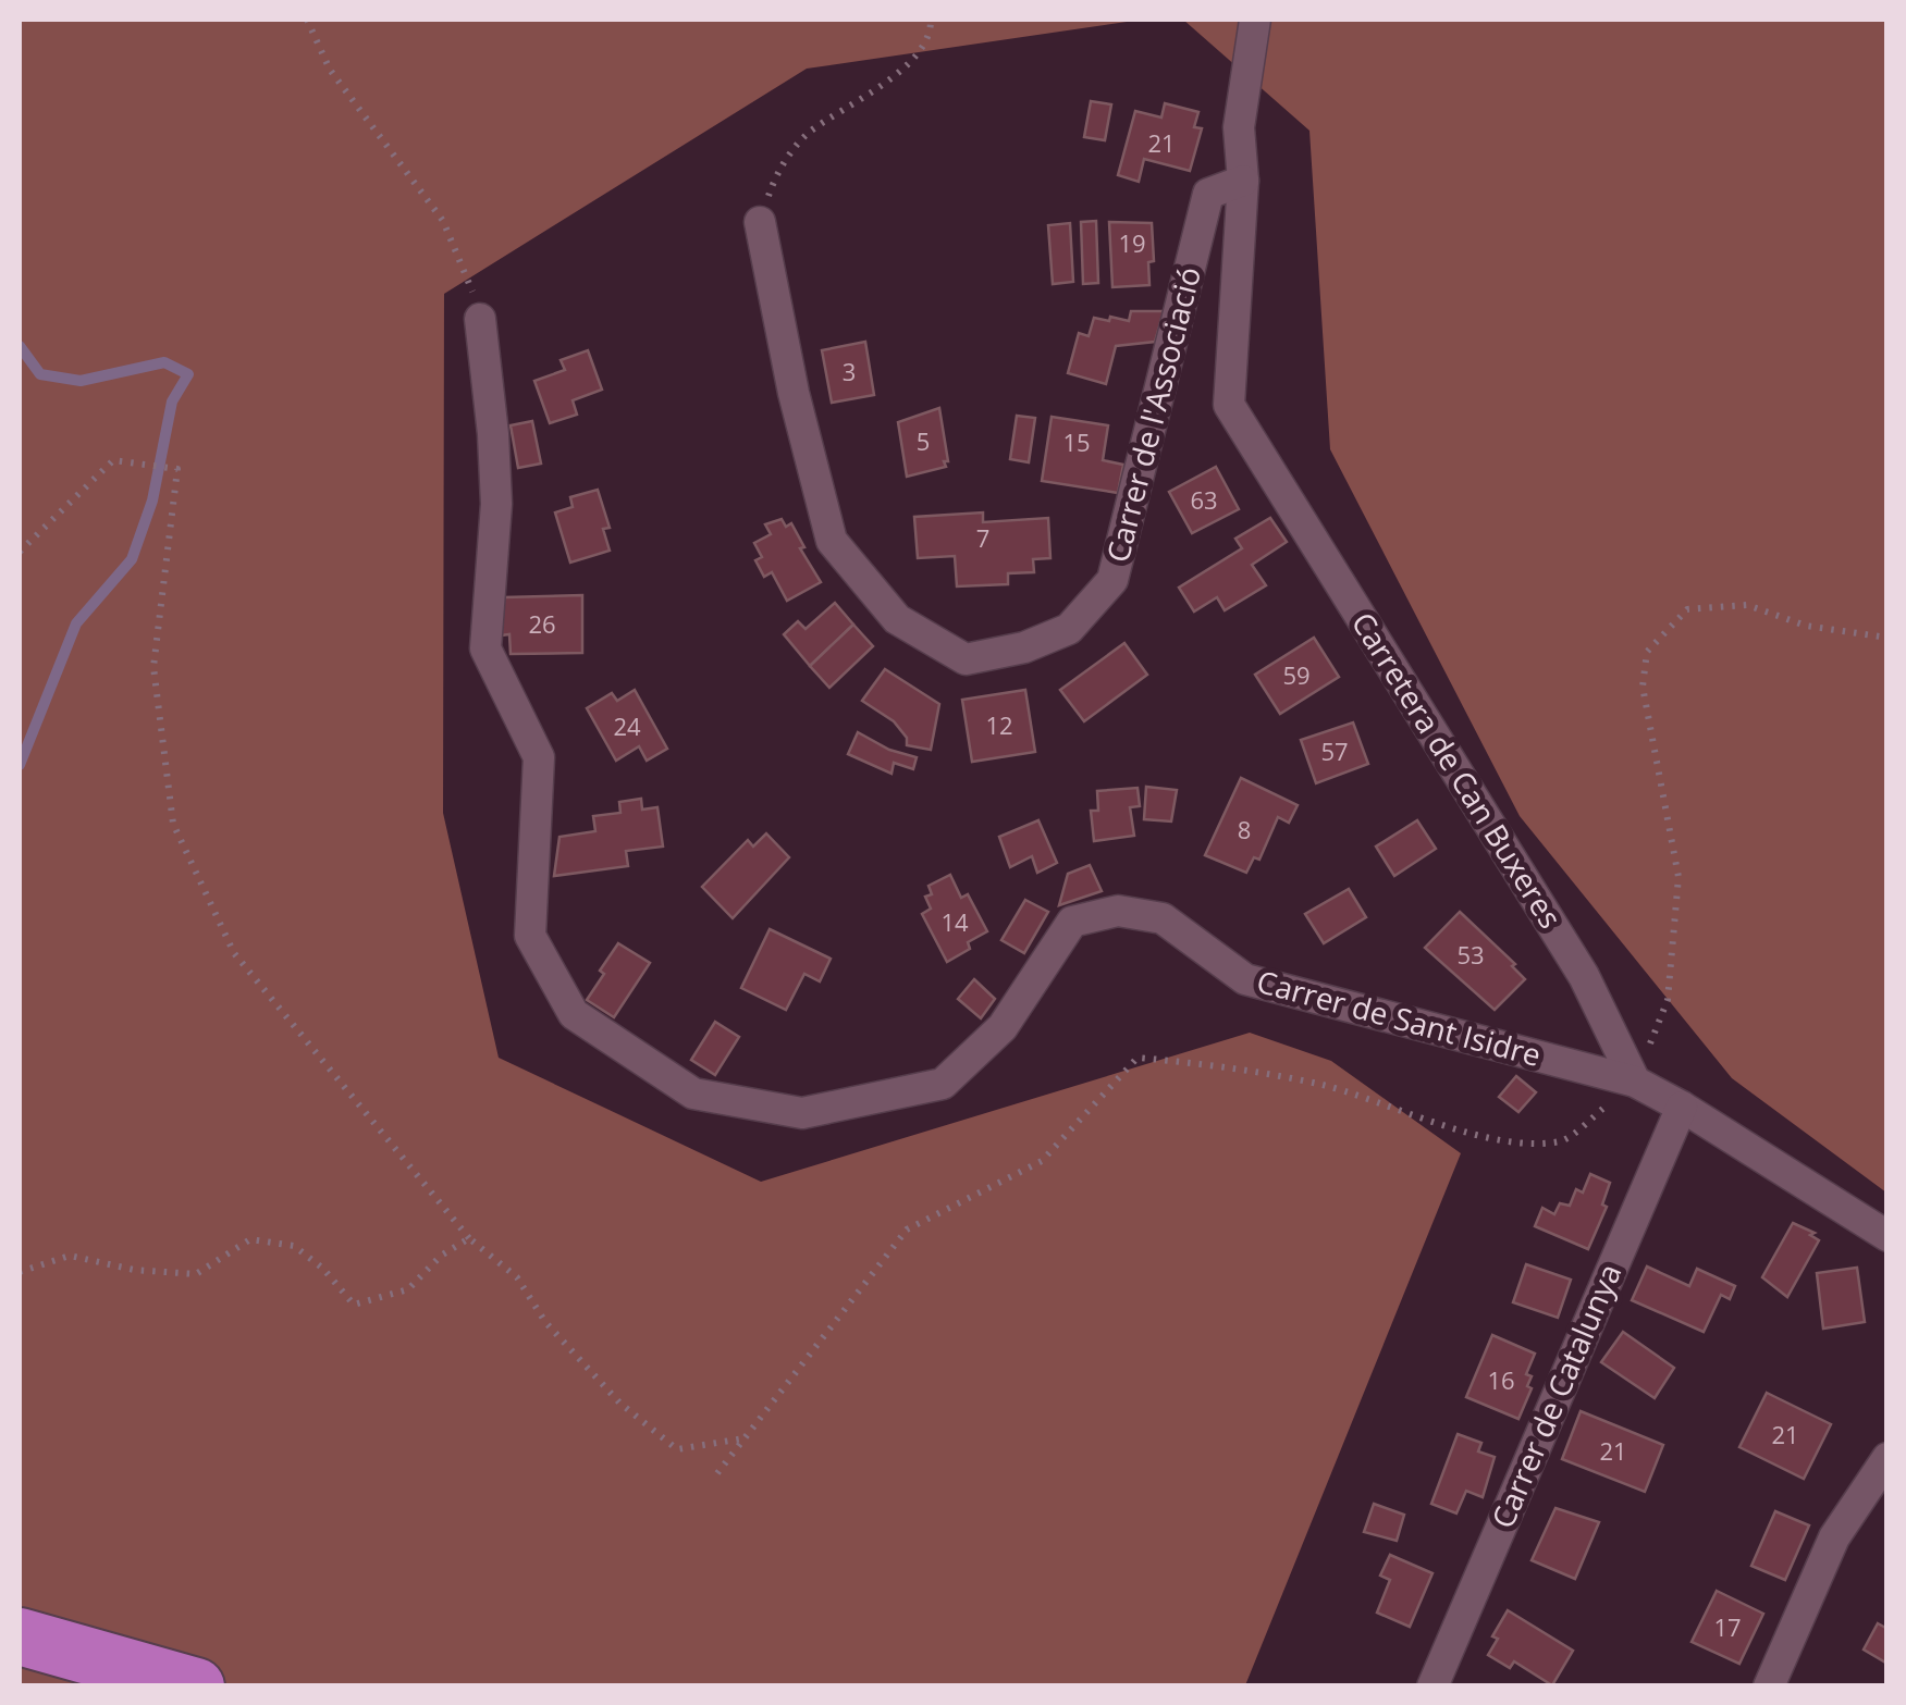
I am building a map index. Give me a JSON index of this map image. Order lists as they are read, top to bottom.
{
  "streets": {
    "street": [
      "Carrer de l'Associació",
      "Carretera de Can Buxeres",
      "Carrer de Sant Isidre",
      "Carrer de Catalunya"
    ]
  },
  "crossings": [
    ["Carrer de l'Associació", "Carretera de Can Buxeres"],
    ["Carretera de Can Buxeres", "Carrer de Sant Isidre"]
  ],
  "house_numbers": [
    "21",
    "19",
    "3",
    "5",
    "15",
    "63",
    "7",
    "26",
    "59",
    "12",
    "24",
    "57",
    "8",
    "14",
    "53",
    "16",
    "21",
    "21",
    "17"
  ]
}
